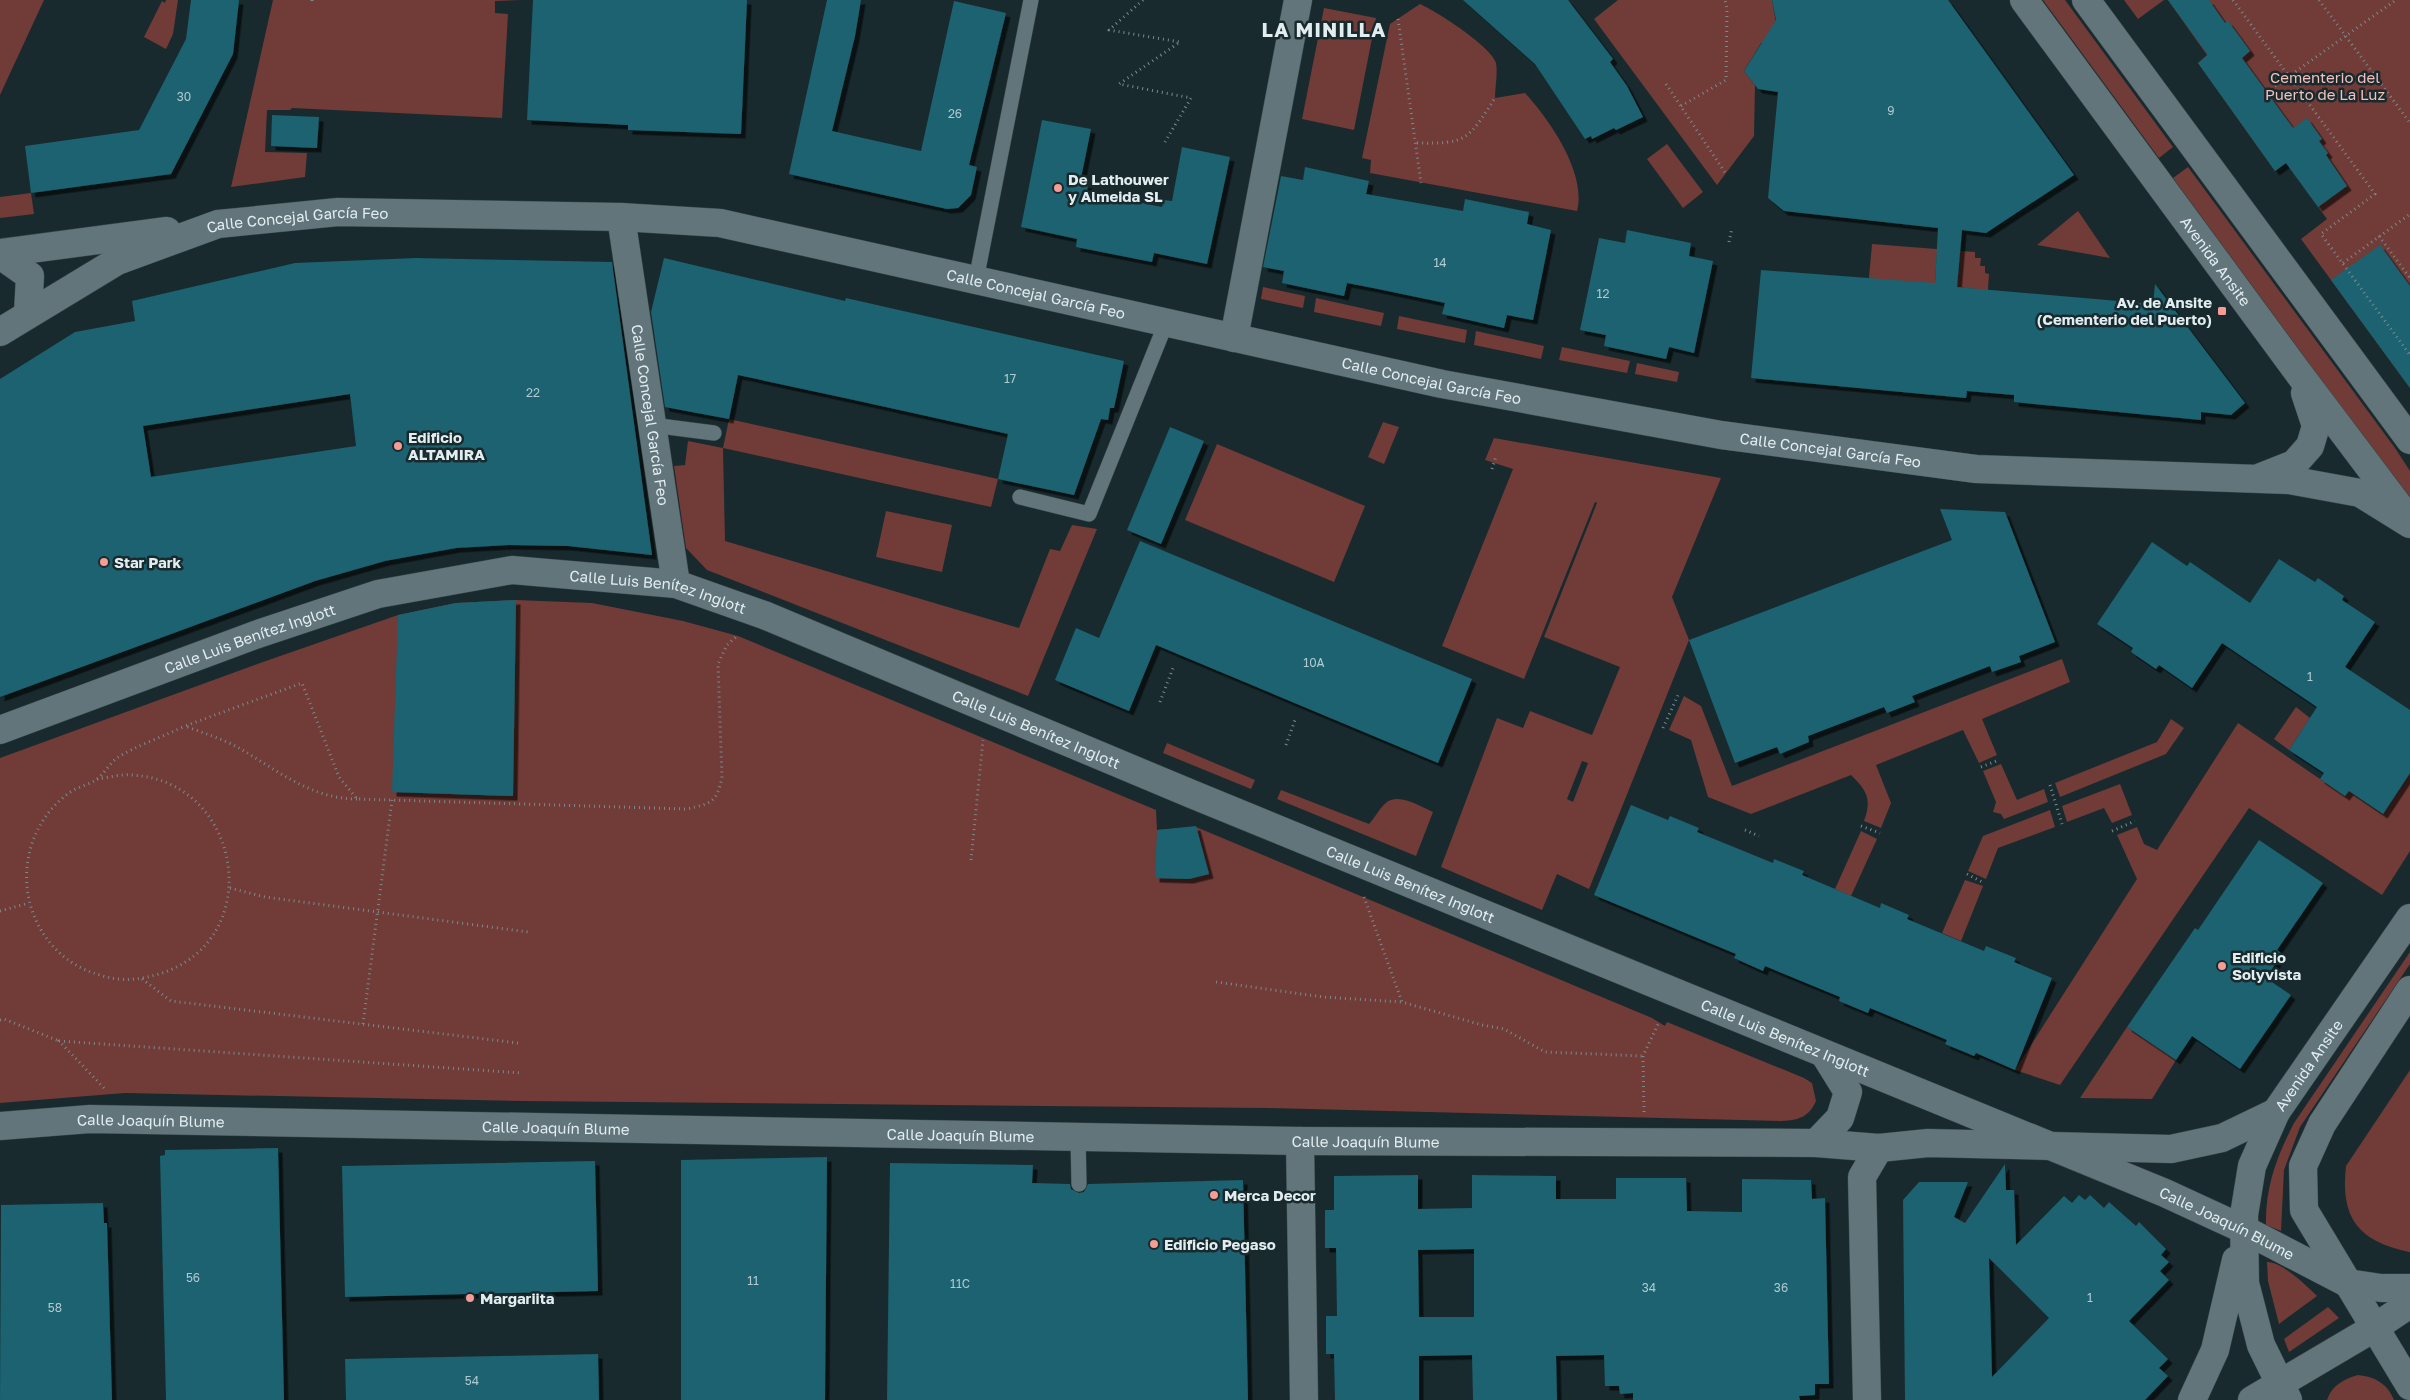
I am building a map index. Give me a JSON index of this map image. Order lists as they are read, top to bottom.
{
  "streets": {
    "street": [
      "Calle Concejal García Feo",
      "Avenida Ansite",
      "Calle Luis Benítez Inglott",
      "Calle Joaquín Blume"
    ]
  },
  "crossings": [
    ["Calle Concejal García Feo", "Avenida Ansite"],
    ["Calle Concejal García Feo", "Calle Luis Benítez Inglott"],
    ["Avenida Ansite", "Calle Joaquín Blume"],
    ["Calle Luis Benítez Inglott", "Calle Joaquín Blume"]
  ],
  "districts": ["LA MINILLA"],
  "parks": ["Cementerio del Puerto de La Luz"],
  "places": {
    "other": [
      "De Lathouwer y Almeida SL",
      "Edificio ALTAMIRA",
      "Star Park",
      "Edificio Solyvista",
      "Merca Decor",
      "Edificio Pegaso",
      "Margariita"
    ],
    "transit": ["Av. de Ansite (Cementerio del Puerto)"]
  },
  "house_numbers": [
    "30",
    "9",
    "26",
    "14",
    "12",
    "17",
    "22",
    "10A",
    "1",
    "56",
    "11",
    "11C",
    "34",
    "36",
    "1",
    "58",
    "54"
  ]
}
